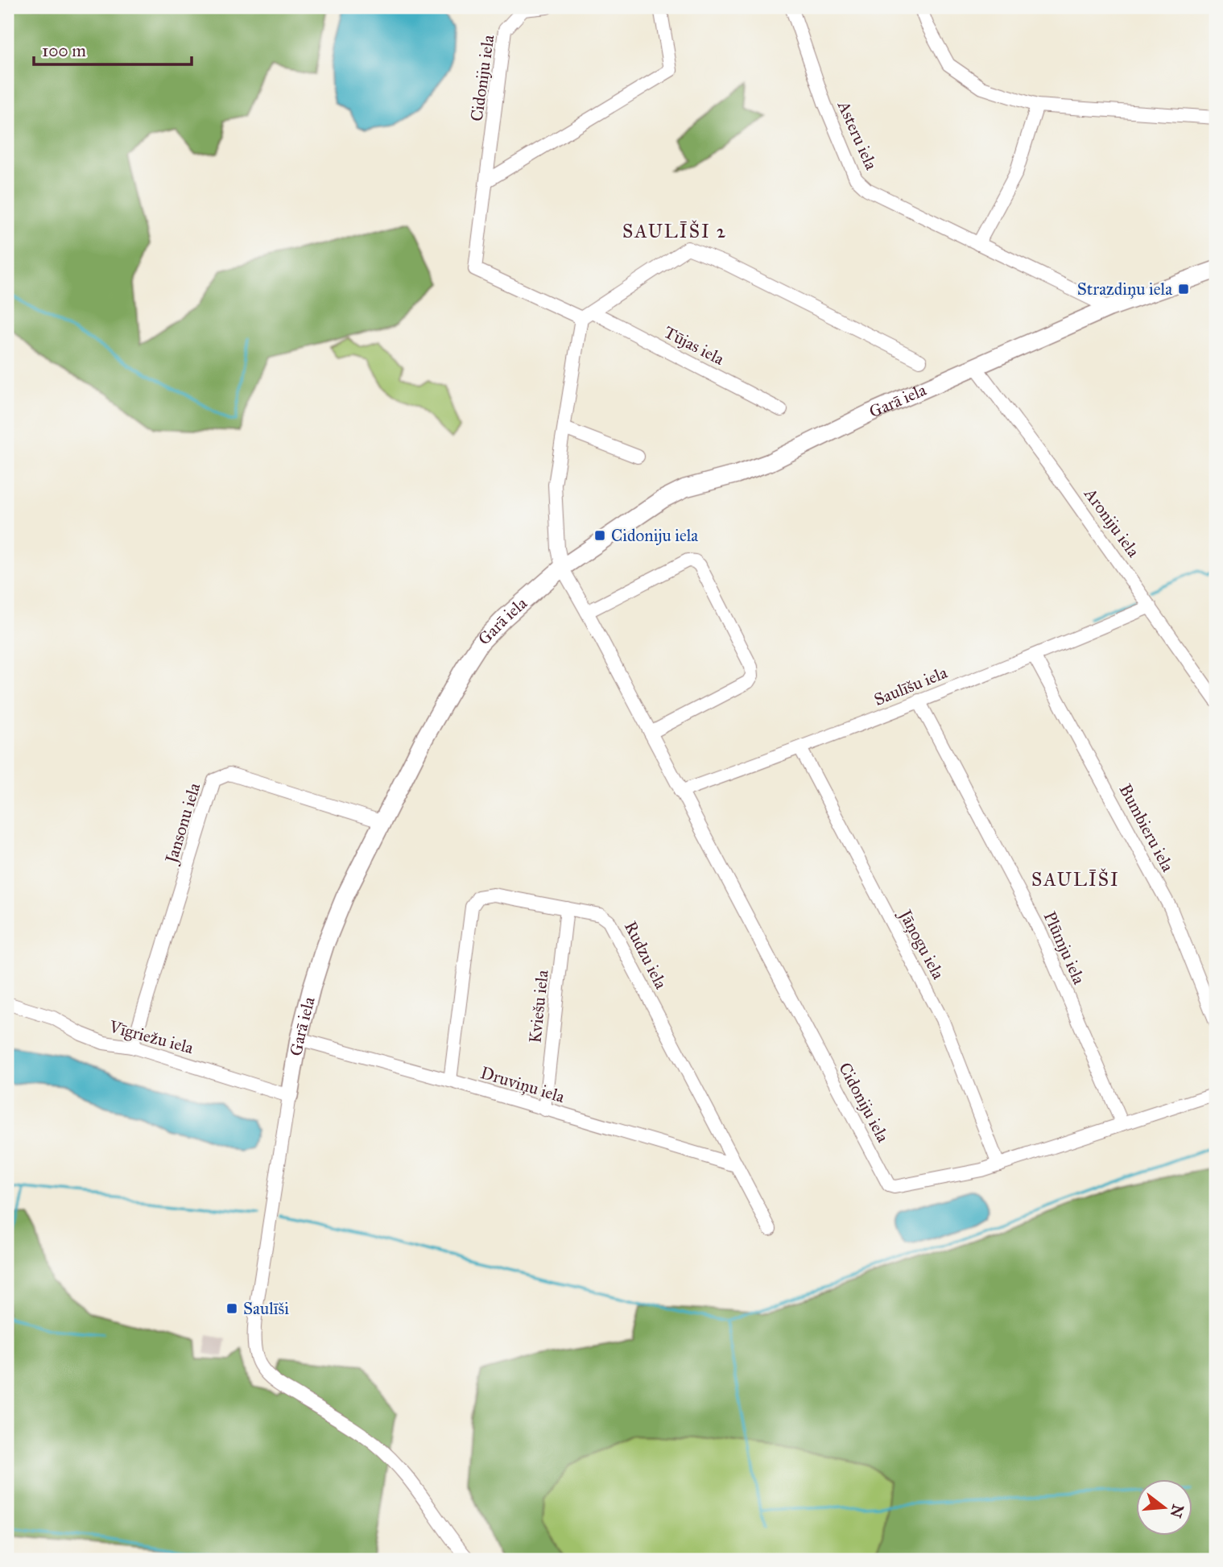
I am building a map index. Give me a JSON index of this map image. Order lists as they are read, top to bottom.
{
  "streets": {
    "street": [
      "Cidoniju iela",
      "Asteru iela",
      "Tūjas iela",
      "Garā iela",
      "Aroniju iela",
      "Saulīšu iela",
      "Jansonu iela",
      "Bumbieru iela",
      "Jāņogu iela",
      "Plūmju iela",
      "Rudzu iela",
      "Kviešu iela",
      "Vīgriežu iela",
      "Druviņu iela"
    ]
  },
  "crossings": [
    ["Cidoniju iela", "Tūjas iela"],
    ["Cidoniju iela", "Garā iela"],
    ["Cidoniju iela", "Saulīšu iela"],
    ["Cidoniju iela", "Jāņogu iela"],
    ["Cidoniju iela", "Plūmju iela"],
    ["Asteru iela", "Garā iela"],
    ["Garā iela", "Aroniju iela"],
    ["Garā iela", "Jansonu iela"],
    ["Garā iela", "Vīgriežu iela"],
    ["Garā iela", "Druviņu iela"],
    ["Aroniju iela", "Saulīšu iela"],
    ["Saulīšu iela", "Bumbieru iela"],
    ["Saulīšu iela", "Jāņogu iela"],
    ["Saulīšu iela", "Plūmju iela"],
    ["Jansonu iela", "Vīgriežu iela"],
    ["Rudzu iela", "Kviešu iela"],
    ["Rudzu iela", "Druviņu iela"],
    ["Kviešu iela", "Druviņu iela"]
  ],
  "districts": ["SAULĪŠI 2", "SAULĪŠI"],
  "places": {
    "transit": ["Strazdiņu iela", "Cidoniju iela", "Saulīši"]
  },
  "scale_bar": "100 m",
  "north": "right"
}
